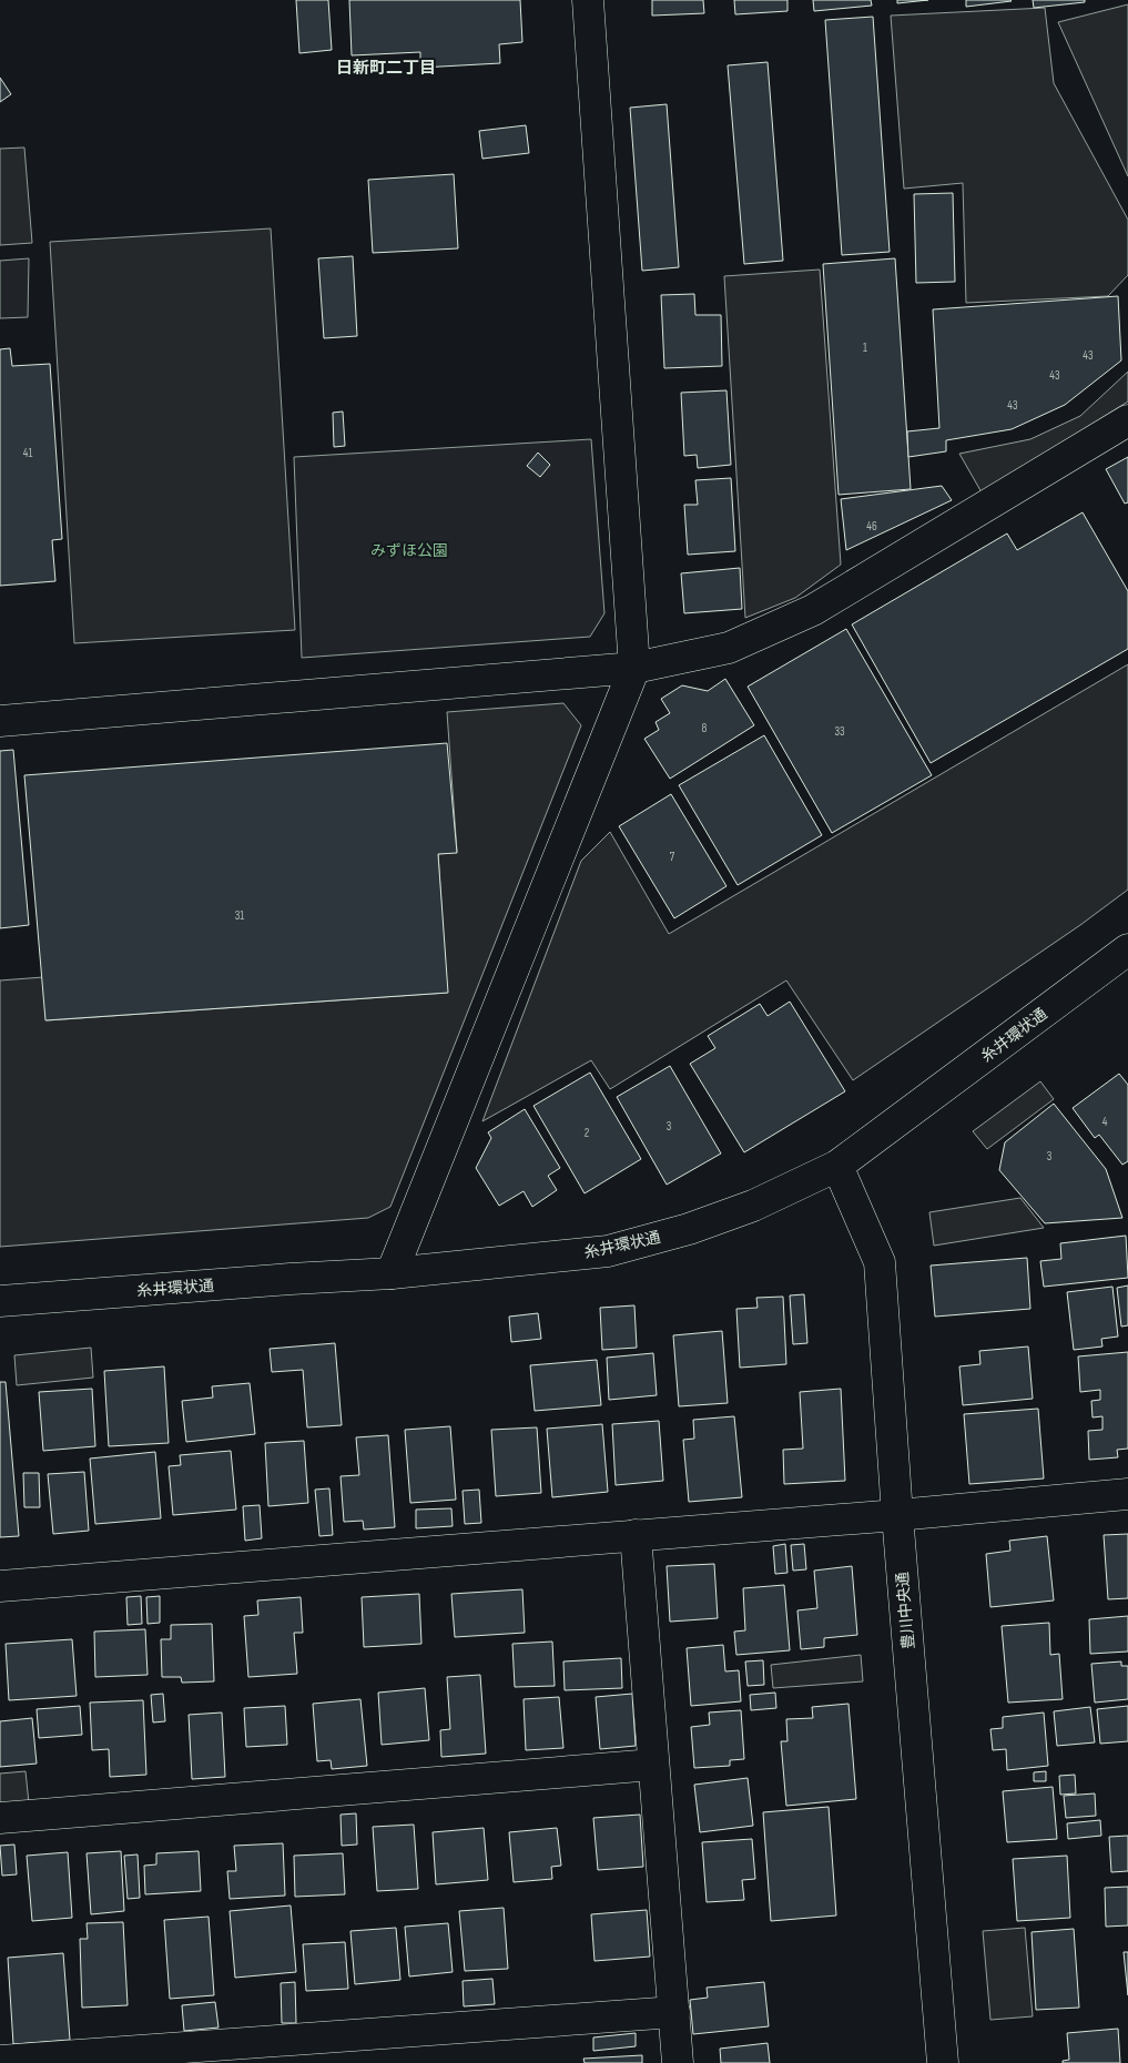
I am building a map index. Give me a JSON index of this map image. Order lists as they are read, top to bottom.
{
  "streets": {
    "street": ["糸井環状通", "豊川中央通"]
  },
  "crossings": [
    ["糸井環状通", "豊川中央通"]
  ],
  "districts": ["日新町二丁目"],
  "parks": ["みずほ公園"],
  "house_numbers": [
    "1",
    "43",
    "43",
    "43",
    "41",
    "46",
    "8",
    "33",
    "7",
    "31",
    "4",
    "3",
    "2",
    "3"
  ]
}
